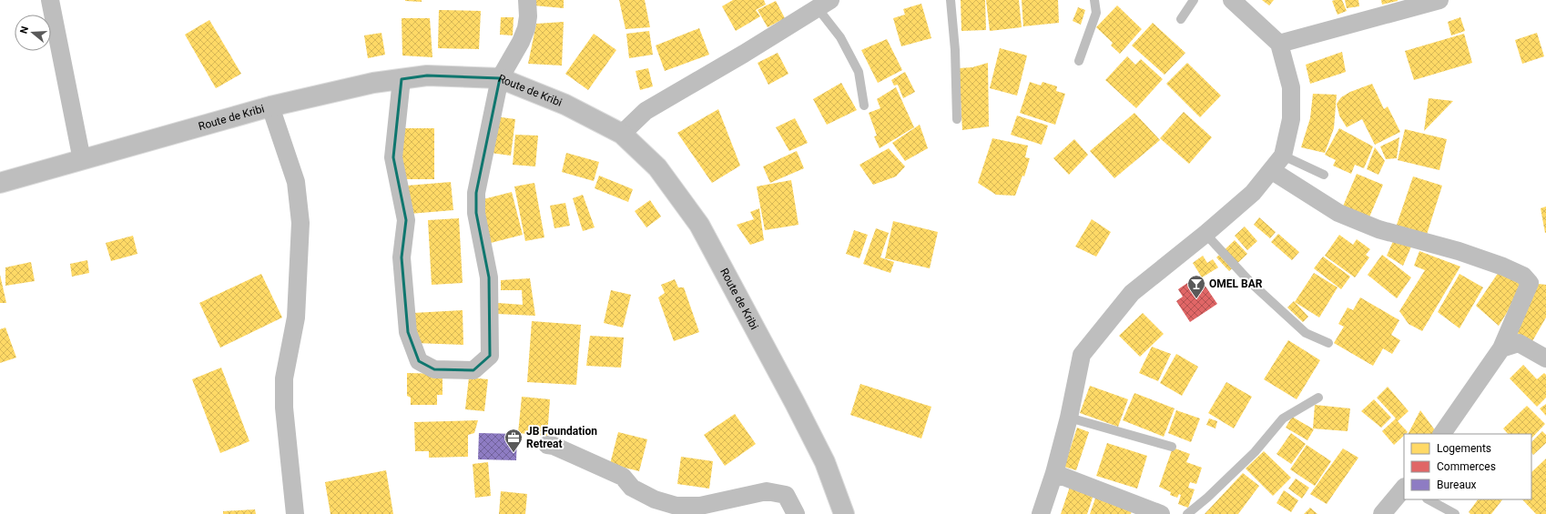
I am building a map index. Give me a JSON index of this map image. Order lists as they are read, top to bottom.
{
  "streets": {
    "main road": ["Route de Kribi"]
  },
  "places": {
    "bar": ["OMEL BAR"],
    "office": ["JB Foundation Retreat"]
  },
  "legend": ["Logements", "Commerces", "Bureaux"],
  "north": "left"
}
